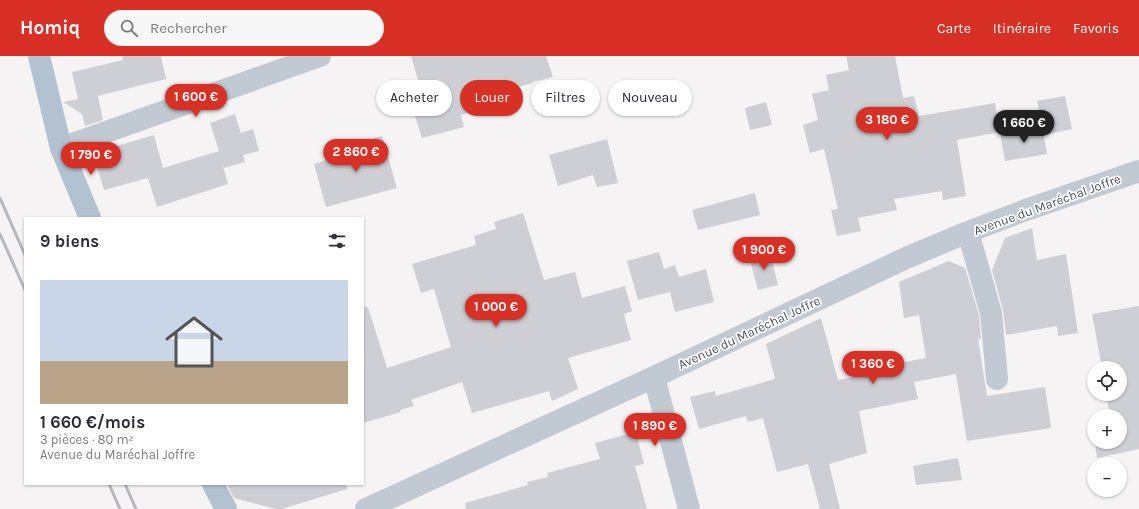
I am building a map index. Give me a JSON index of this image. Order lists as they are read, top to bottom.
{
  "streets": {
    "street": ["Avenue du Maréchal Joffre"]
  },
  "page": {
    "header": "Homiq",
    "search": "Rechercher",
    "nav": ["Carte", "Itinéraire", "Favoris"],
    "chip": [
      "Acheter",
      "Louer",
      "Filtres",
      "Nouveau"
    ],
    "price": [
      "1 600 €",
      "3 180 €",
      "1 660 €",
      "2 860 €",
      "1 790 €",
      "1 900 €",
      "1 000 €",
      "1 360 €",
      "1 890 €"
    ],
    "heading": "9 biens",
    "list": [
      {
        "name": "1 660 €/mois",
        "note": "3 pièces · 80 m² · Avenue du Maréchal Joffre"
      }
    ],
    "map_buttons": ["+", "−"]
  }
}
